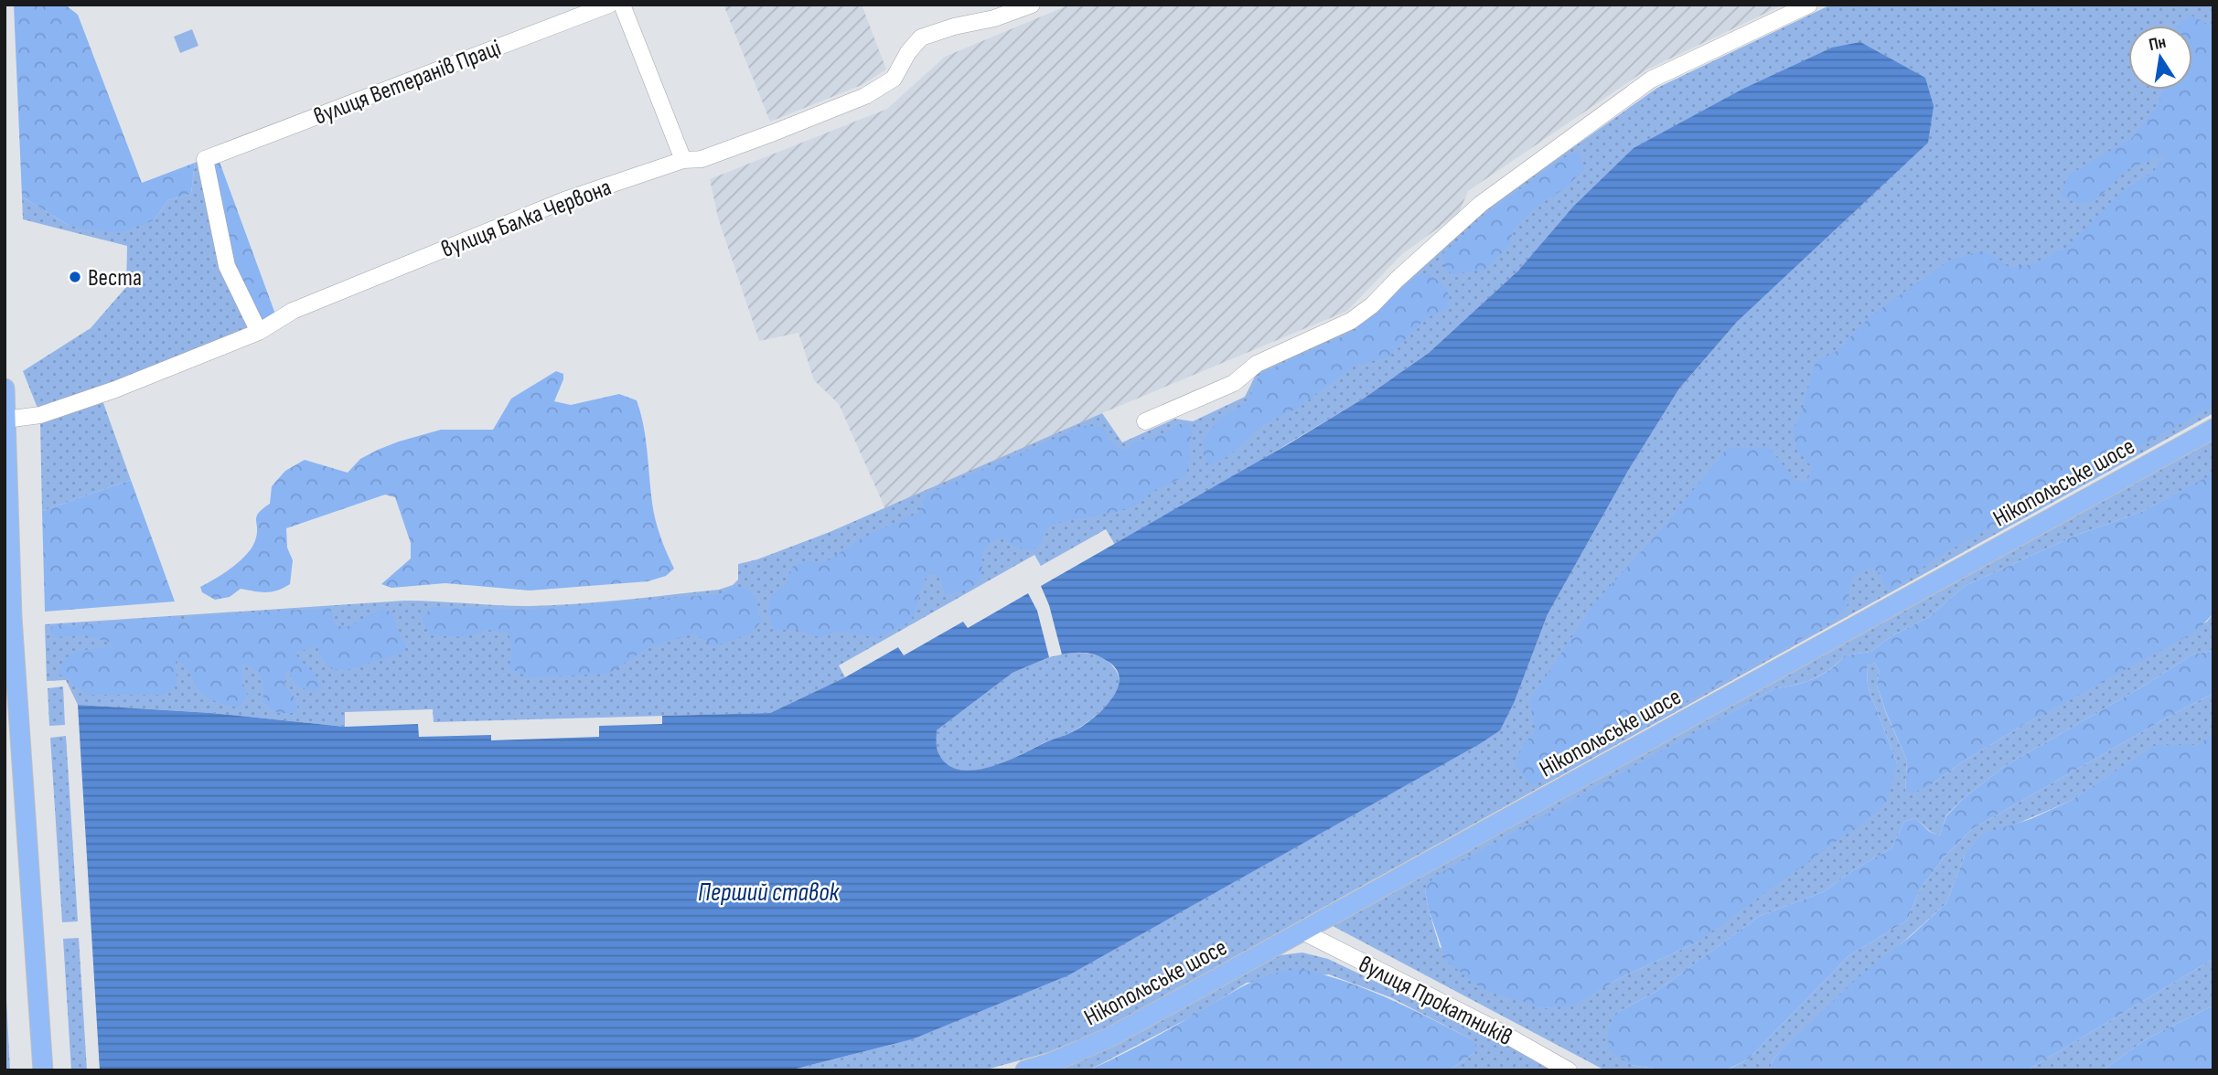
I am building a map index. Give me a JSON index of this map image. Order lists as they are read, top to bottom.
{
  "streets": {
    "main road": ["Нікопольське шосе"],
    "street": ["вулиця Ветеранів Праці", "вулиця Балка Червона", "вулиця Прокатників"]
  },
  "crossings": [
    ["вулиця Ветеранів Праці", "вулиця Балка Червона"],
    ["Нікопольське шосе", "вулиця Прокатників"]
  ],
  "water": ["Перший ставок"],
  "places": ["Веста"],
  "north": "top"
}
